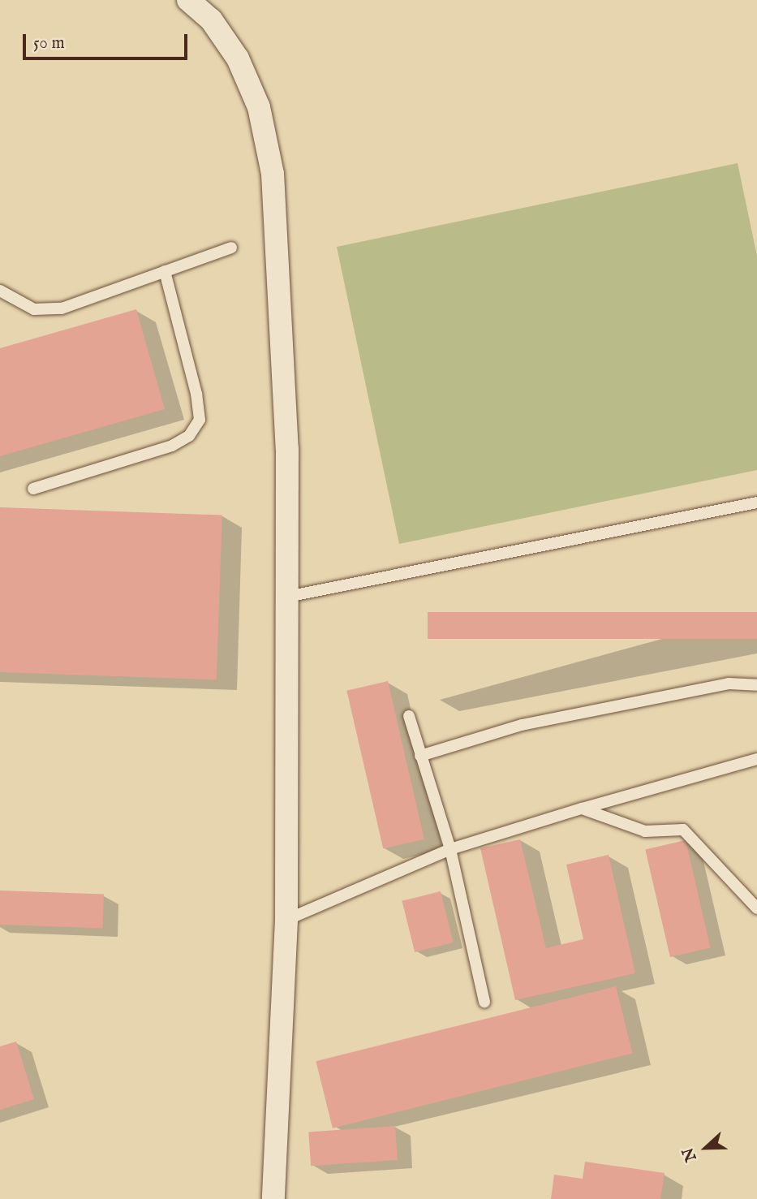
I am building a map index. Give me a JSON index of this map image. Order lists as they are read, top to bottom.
{
  "scale_bar": "50 m",
  "north": "left"
}
